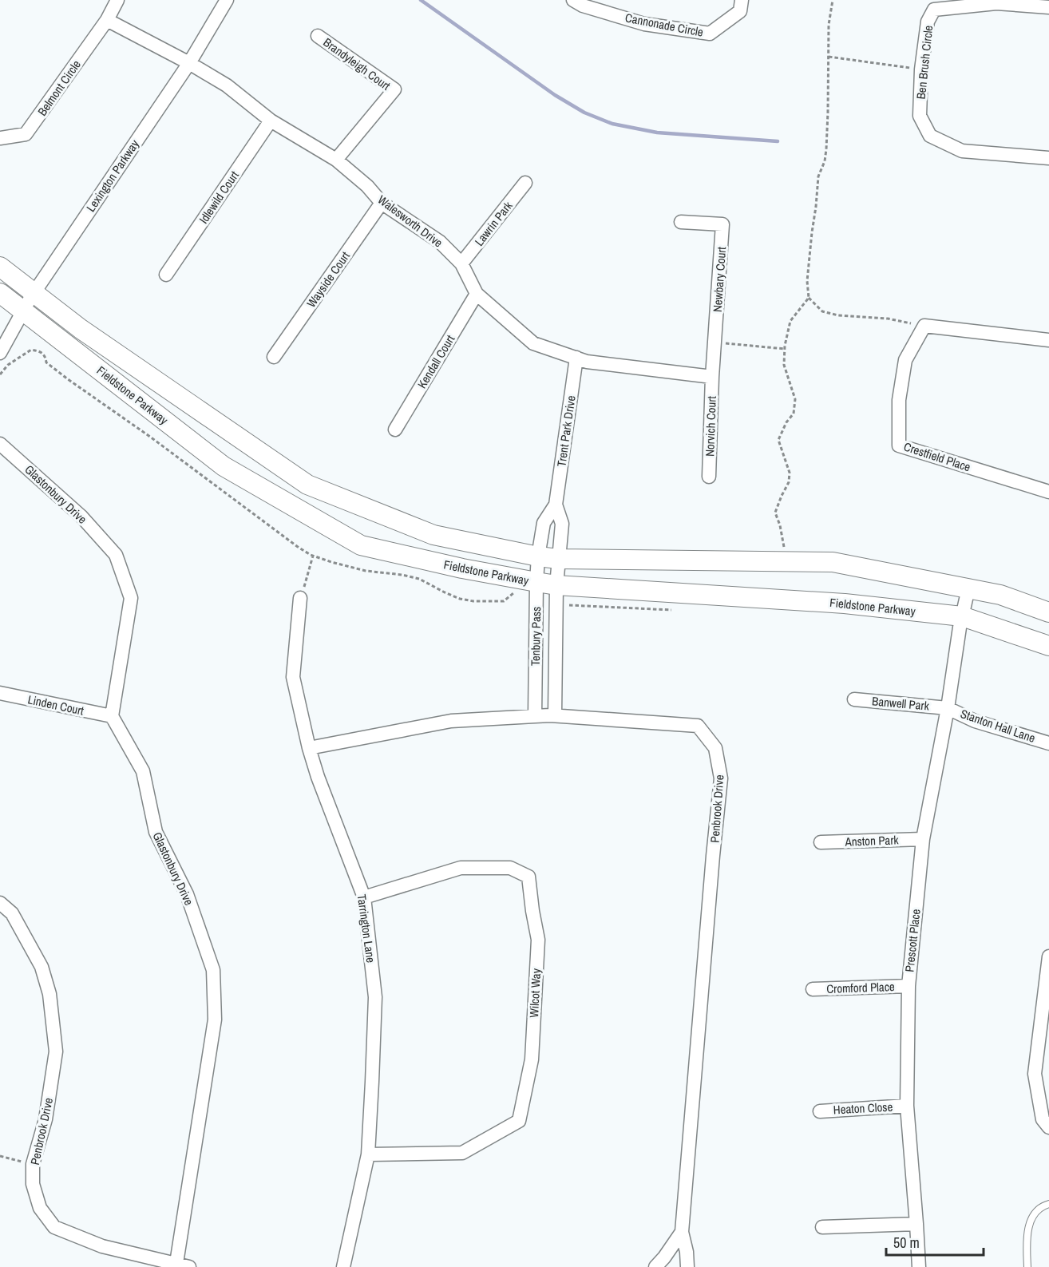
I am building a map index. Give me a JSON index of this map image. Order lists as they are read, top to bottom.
{
  "streets": {
    "street": [
      "Cannonade Circle",
      "Ben Brush Circle",
      "Brandyleigh Court",
      "Belmont Circle",
      "Lexington Parkway",
      "Idlewild Court",
      "Walesworth Drive",
      "Lawrin Park",
      "Wayside Court",
      "Newbary Court",
      "Kendall Court",
      "Fieldstone Parkway",
      "Norvich Court",
      "Trent Park Drive",
      "Crestfield Place",
      "Glastonbury Drive",
      "Tenbury Pass",
      "Banwell Park",
      "Linden Court",
      "Stanton Hall Lane",
      "Penbrook Drive",
      "Anston Park",
      "Tarrington Lane",
      "Prescott Place",
      "Cromford Place",
      "Wilcot Way",
      "Heaton Close"
    ]
  },
  "crossings": [
    ["Brandyleigh Court", "Walesworth Drive"],
    ["Lexington Parkway", "Walesworth Drive"],
    ["Lexington Parkway", "Fieldstone Parkway"],
    ["Idlewild Court", "Walesworth Drive"],
    ["Walesworth Drive", "Lawrin Park"],
    ["Walesworth Drive", "Wayside Court"],
    ["Walesworth Drive", "Newbary Court"],
    ["Walesworth Drive", "Kendall Court"],
    ["Walesworth Drive", "Norvich Court"],
    ["Walesworth Drive", "Trent Park Drive"],
    ["Newbary Court", "Norvich Court"],
    ["Fieldstone Parkway", "Trent Park Drive"],
    ["Fieldstone Parkway", "Tenbury Pass"],
    ["Fieldstone Parkway", "Prescott Place"],
    ["Trent Park Drive", "Tenbury Pass"],
    ["Glastonbury Drive", "Linden Court"],
    ["Glastonbury Drive", "Penbrook Drive"],
    ["Tenbury Pass", "Penbrook Drive"],
    ["Banwell Park", "Stanton Hall Lane"],
    ["Banwell Park", "Prescott Place"],
    ["Stanton Hall Lane", "Prescott Place"],
    ["Penbrook Drive", "Tarrington Lane"],
    ["Anston Park", "Prescott Place"],
    ["Tarrington Lane", "Wilcot Way"],
    ["Prescott Place", "Cromford Place"],
    ["Prescott Place", "Heaton Close"]
  ],
  "scale_bar": "50 m"
}
